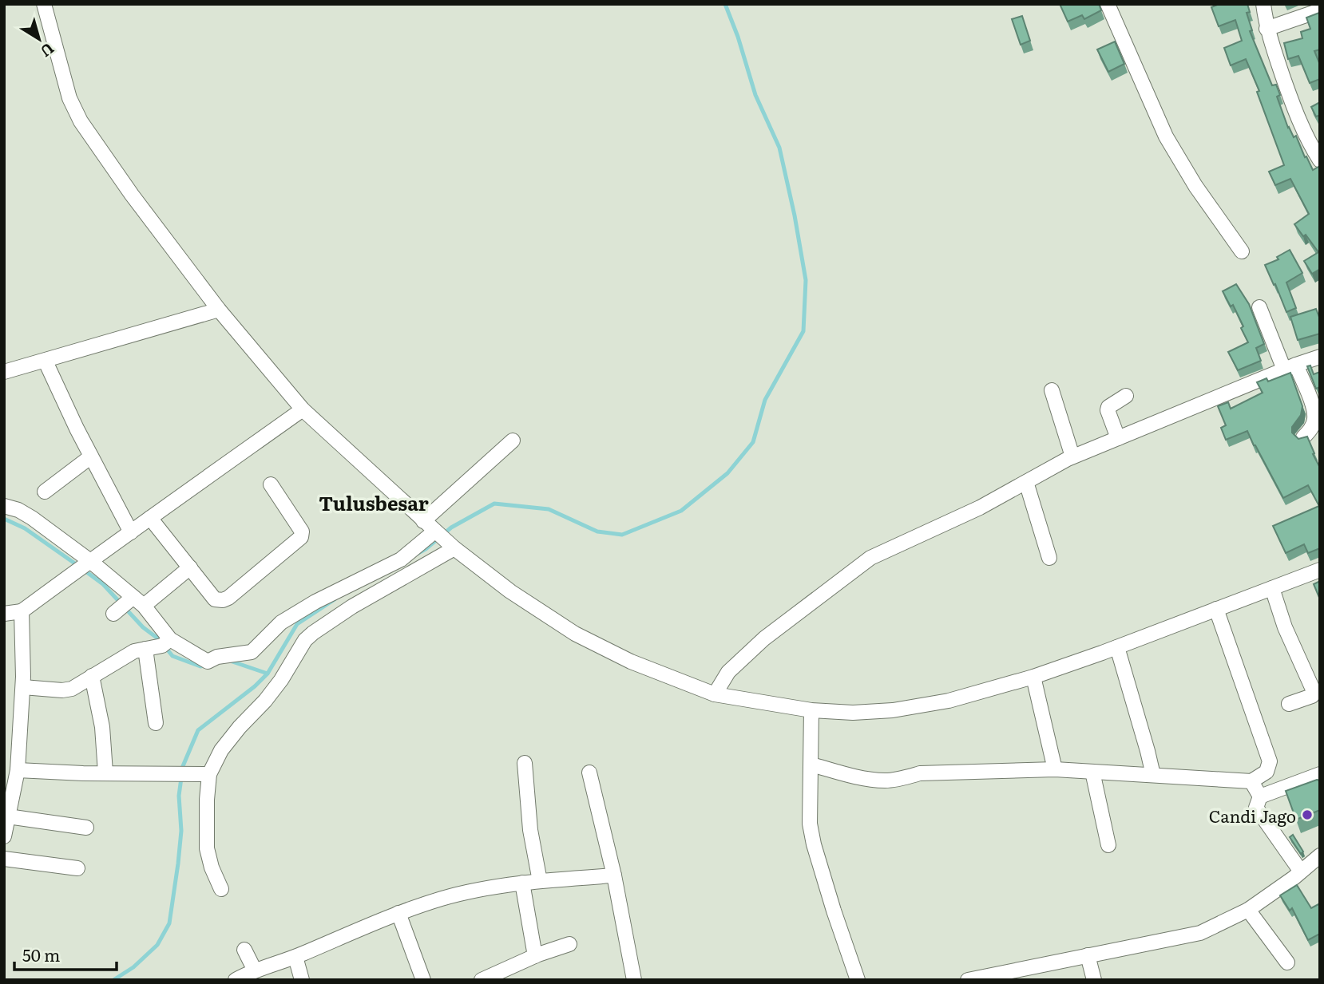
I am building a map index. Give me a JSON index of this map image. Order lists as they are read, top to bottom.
{
  "districts": ["Tulusbesar"],
  "places": ["Candi Jago"],
  "scale_bar": "50 m",
  "north": "bottom right"
}
